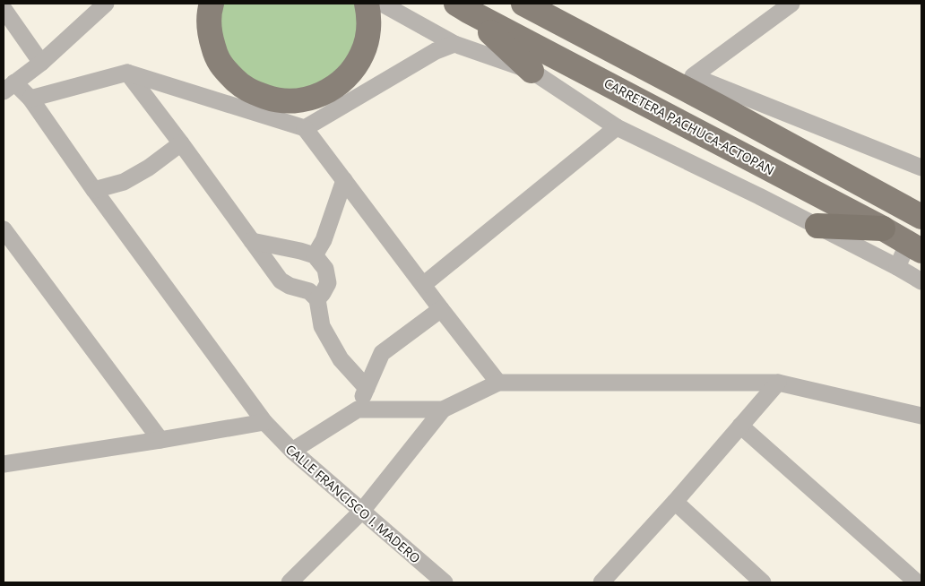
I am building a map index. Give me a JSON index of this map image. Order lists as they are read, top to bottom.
{
  "streets": {
    "main road": ["CARRETERA PACHUCA-ACTOPAN"],
    "street": ["CALLE FRANCISCO I. MADERO"]
  }
}
